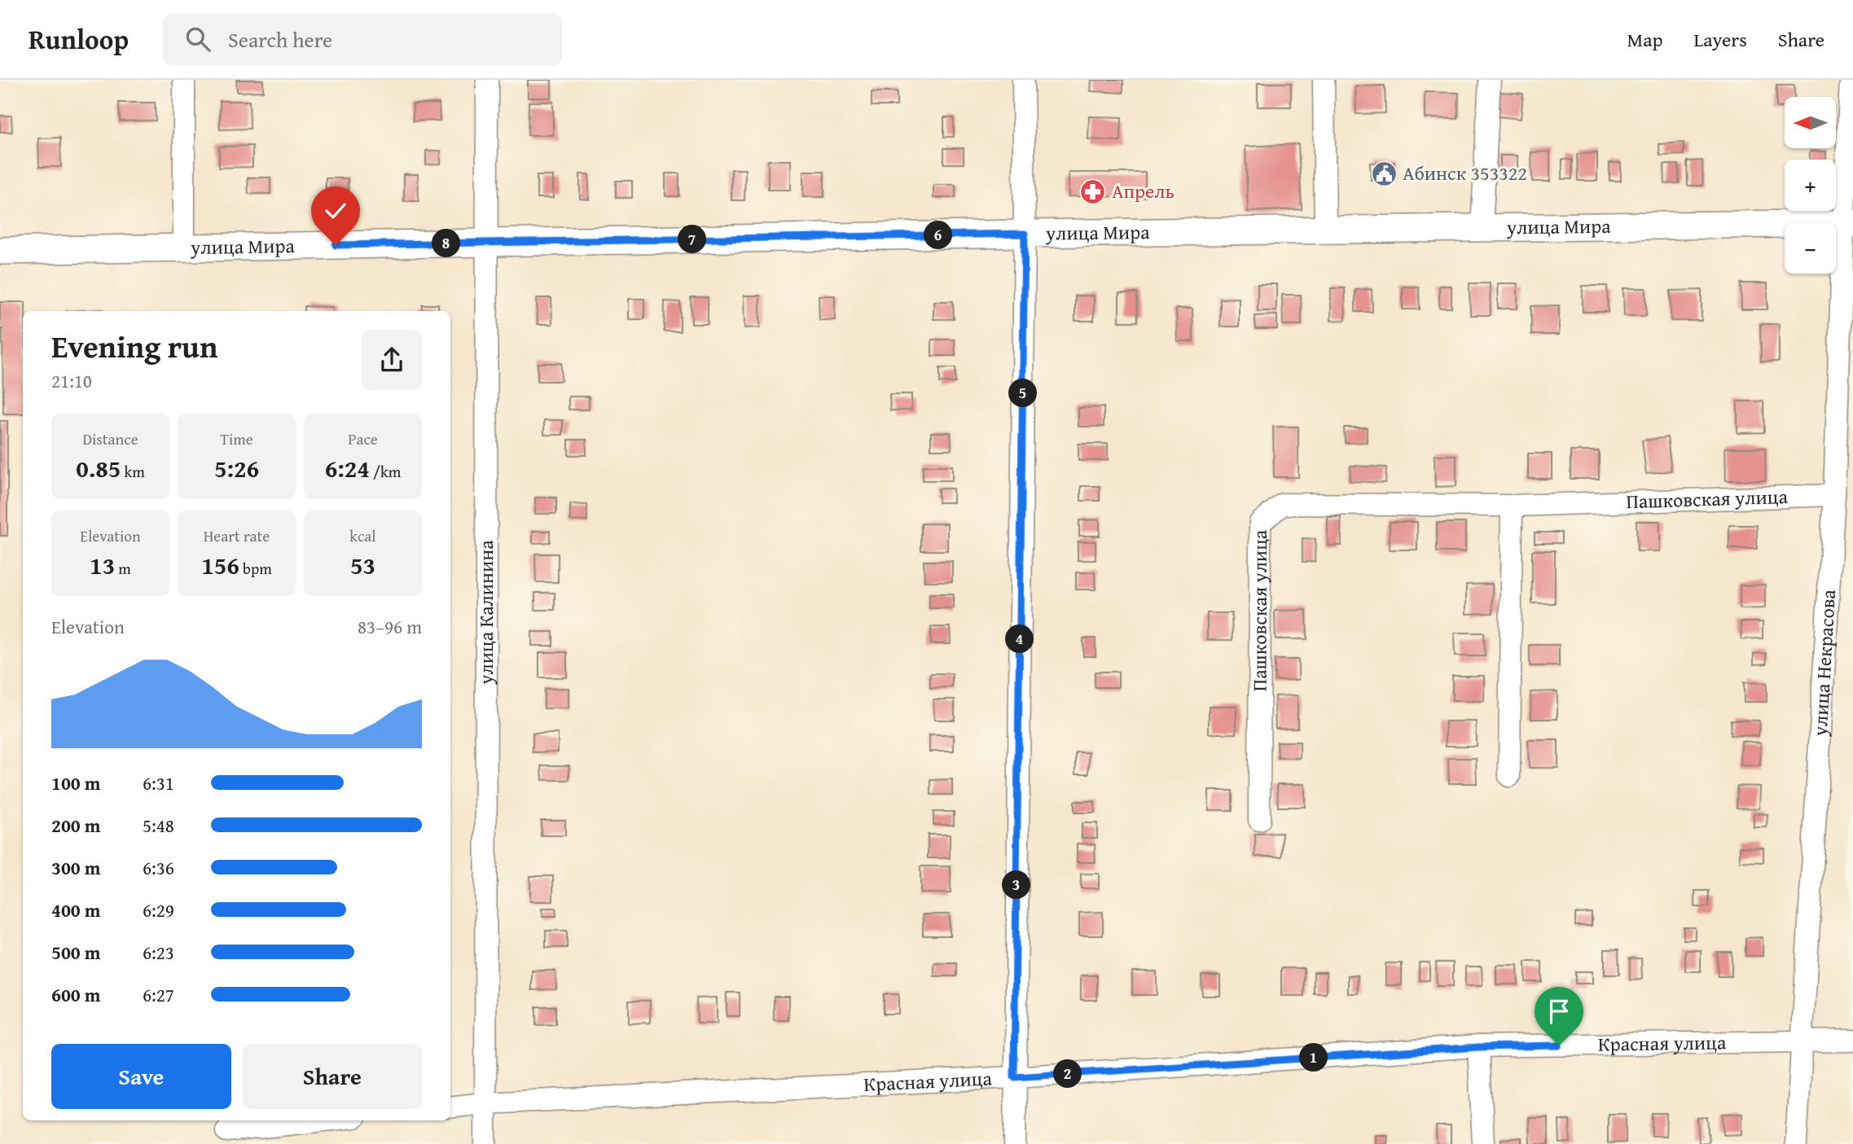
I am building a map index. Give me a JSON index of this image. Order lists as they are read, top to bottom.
{
  "streets": {
    "main road": ["улица Мира"],
    "street": [
      "Пашковская улица",
      "улица Калинина",
      "улица Некрасова",
      "Красная улица"
    ]
  },
  "crossings": [
    ["улица Мира", "улица Калинина"],
    ["улица Мира", "улица Некрасова"],
    ["Пашковская улица", "улица Некрасова"],
    ["улица Калинина", "Красная улица"],
    ["улица Некрасова", "Красная улица"]
  ],
  "places": {
    "public building": ["Абинск 353322"],
    "pharmacy": ["Апрель"]
  },
  "north": "left",
  "page": {
    "header": "Runloop",
    "search": "Search here",
    "nav": ["Map", "Layers", "Share"],
    "map_buttons": ["+", "−"],
    "pins": [
      "6",
      "7",
      "8",
      "5",
      "4",
      "3",
      "1",
      "2"
    ],
    "heading": ["Evening run", "21:10"],
    "stats": [
      ["Distance", "0.85 km"],
      ["Time", "5:26"],
      ["Pace", "6:24 /km"],
      ["Elevation", "13 m"],
      ["Heart rate", "156 bpm"],
      ["kcal", "53"]
    ],
    "chart": ["Elevation", "83–96 m"],
    "list": [
      {
        "name": "100 m",
        "note": "6:31"
      },
      {
        "name": "200 m",
        "note": "5:48"
      },
      {
        "name": "300 m",
        "note": "6:36"
      },
      {
        "name": "400 m",
        "note": "6:29"
      },
      {
        "name": "500 m",
        "note": "6:23"
      },
      {
        "name": "600 m",
        "note": "6:27"
      }
    ],
    "buttons": ["Save", "Share"]
  }
}
